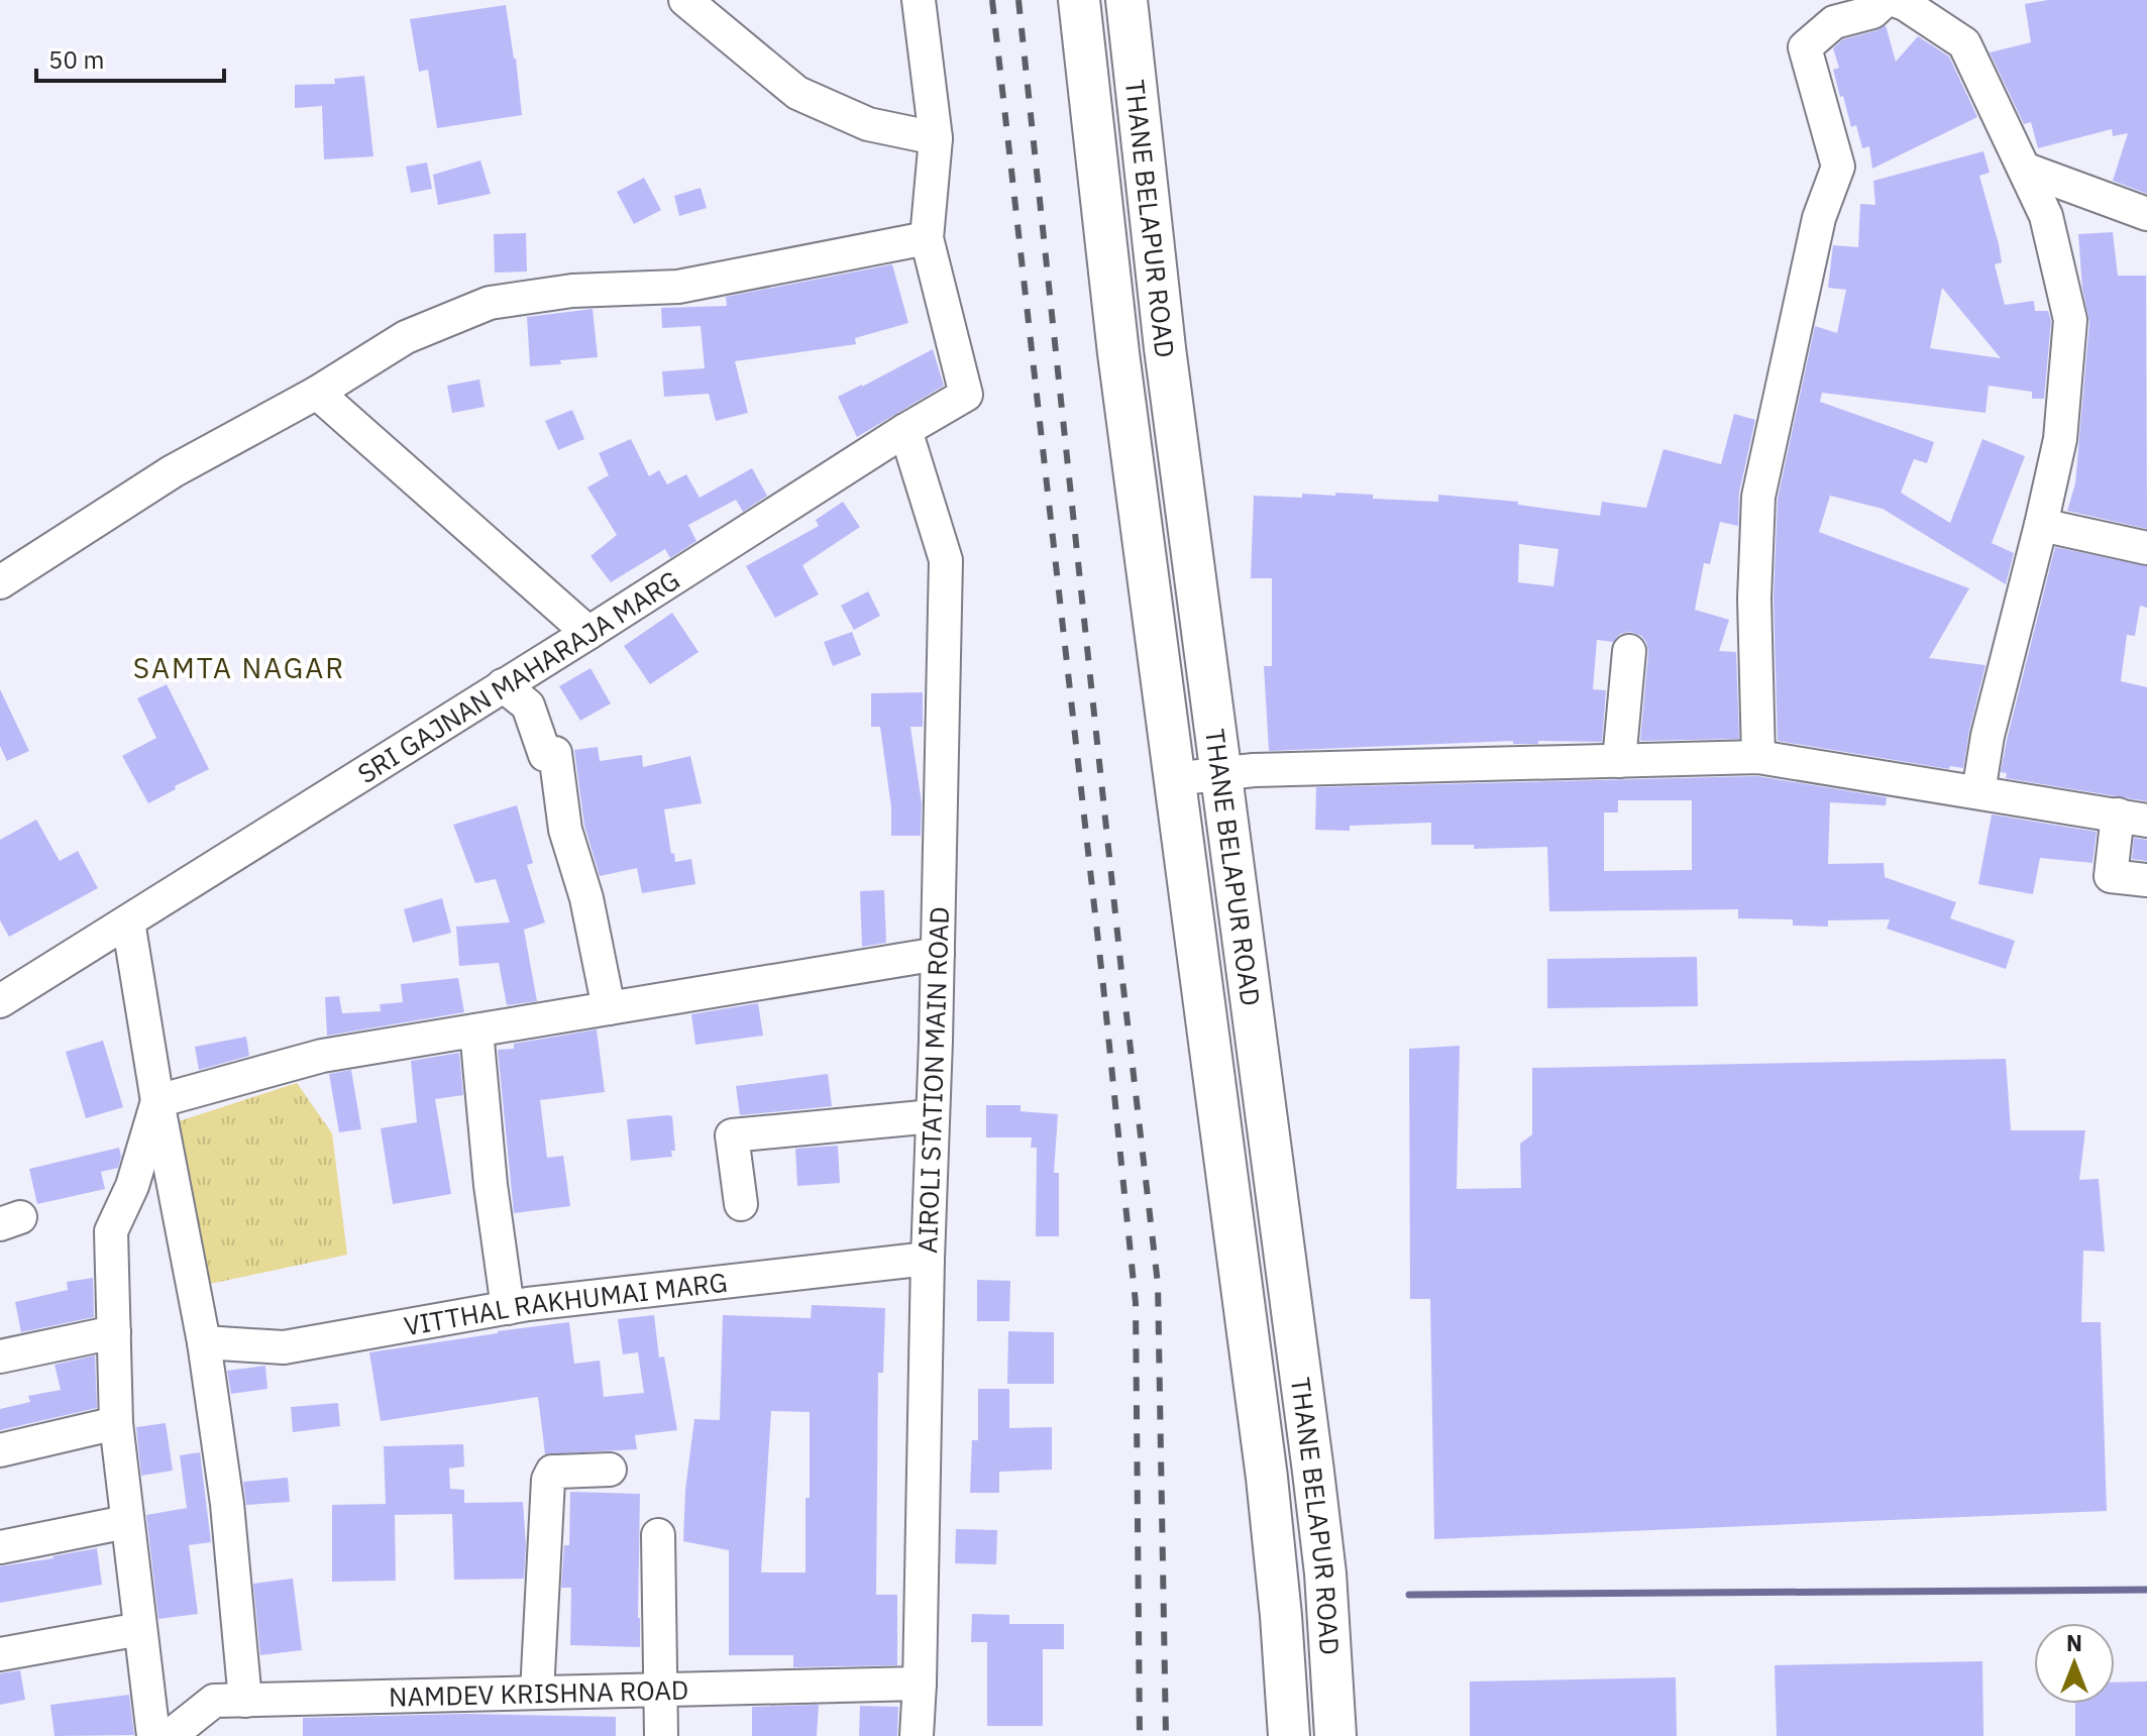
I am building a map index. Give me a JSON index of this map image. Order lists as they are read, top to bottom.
{
  "streets": {
    "main road": ["THANE BELAPUR ROAD"],
    "street": [
      "SRI GAJNAN MAHARAJA MARG",
      "AIROLI STATION MAIN ROAD",
      "VITTHAL RAKHUMAI MARG",
      "NAMDEV KRISHNA ROAD"
    ]
  },
  "crossings": [
    ["SRI GAJNAN MAHARAJA MARG", "AIROLI STATION MAIN ROAD"],
    ["AIROLI STATION MAIN ROAD", "VITTHAL RAKHUMAI MARG"],
    ["AIROLI STATION MAIN ROAD", "NAMDEV KRISHNA ROAD"]
  ],
  "districts": ["SAMTA NAGAR"],
  "scale_bar": "50 m",
  "north": "top"
}
